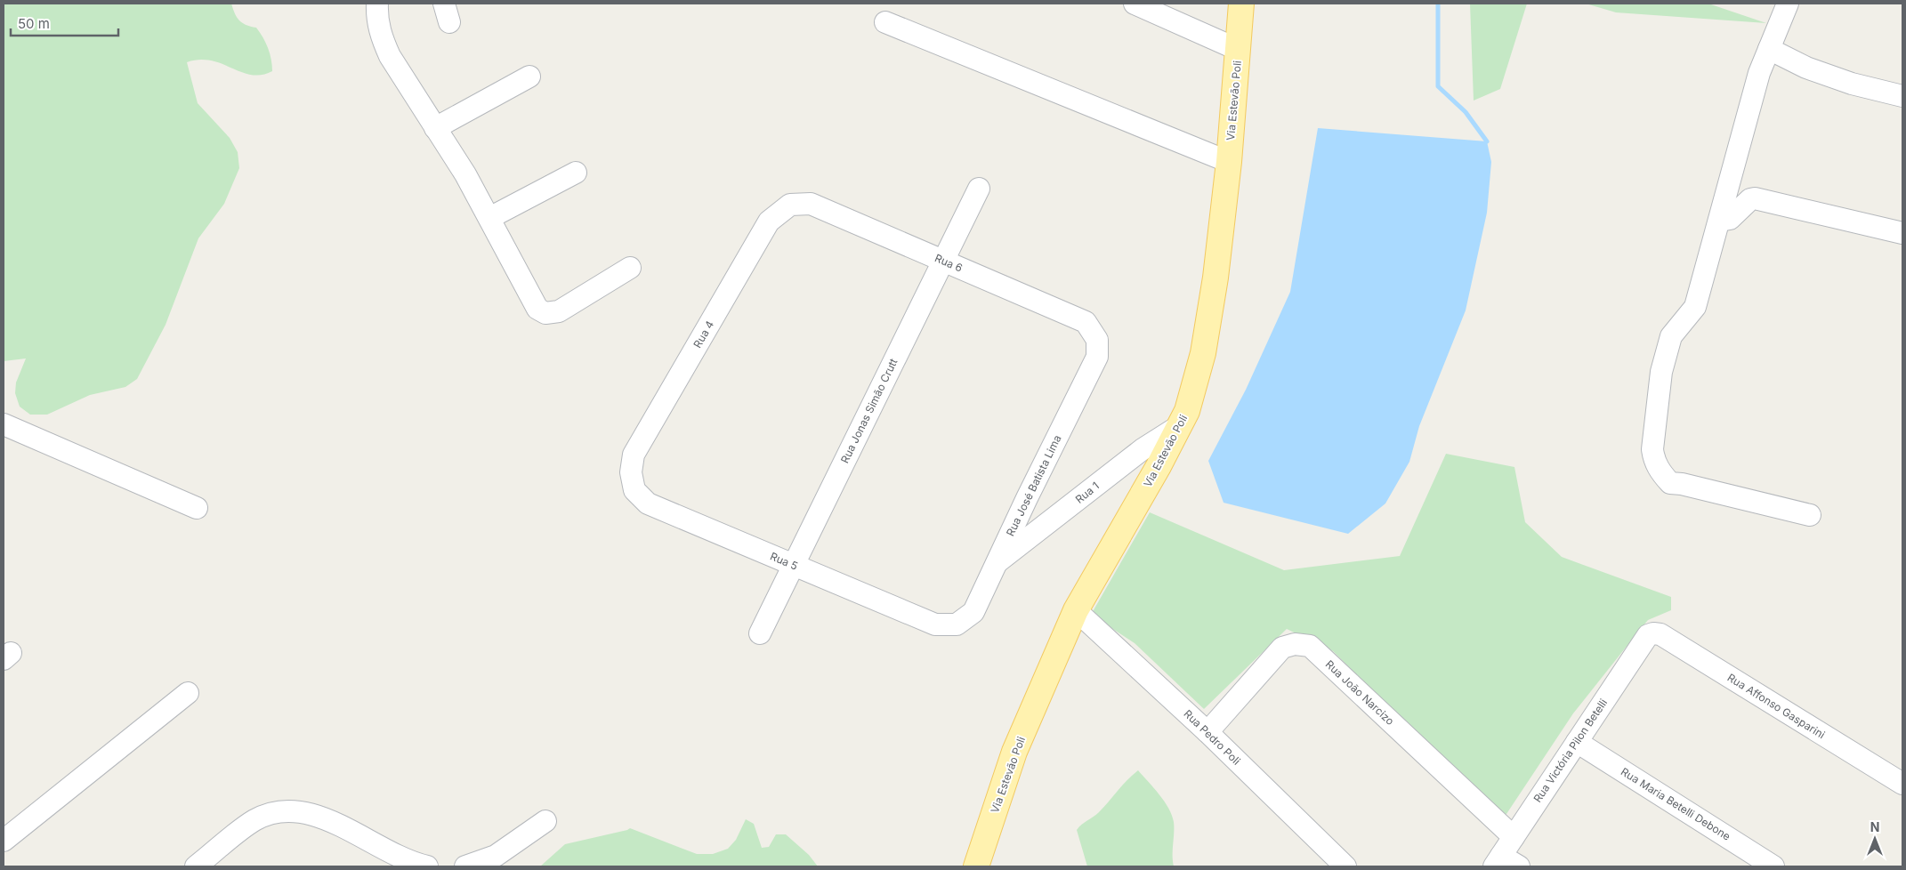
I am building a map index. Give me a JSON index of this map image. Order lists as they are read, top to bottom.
{
  "streets": {
    "main road": ["Via Estevão Poli"],
    "street": [
      "Rua 6",
      "Rua 4",
      "Rua Jonas Simão Crutt",
      "Rua José Batista Lima",
      "Rua 1",
      "Rua 5",
      "Rua João Narcizo",
      "Rua Affonso Gasparini",
      "Rua Pedro Poli",
      "Rua Victória Pilon Betelli",
      "Rua Maria Betelli Debone"
    ]
  },
  "crossings": [
    ["Via Estevão Poli", "Rua 1"],
    ["Via Estevão Poli", "Rua Pedro Poli"],
    ["Rua 6", "Rua 4"],
    ["Rua 6", "Rua Jonas Simão Crutt"],
    ["Rua 6", "Rua José Batista Lima"],
    ["Rua 4", "Rua 5"],
    ["Rua Jonas Simão Crutt", "Rua 5"],
    ["Rua José Batista Lima", "Rua 1"],
    ["Rua José Batista Lima", "Rua 5"],
    ["Rua João Narcizo", "Rua Pedro Poli"],
    ["Rua João Narcizo", "Rua Victória Pilon Betelli"],
    ["Rua Affonso Gasparini", "Rua Victória Pilon Betelli"],
    ["Rua Victória Pilon Betelli", "Rua Maria Betelli Debone"]
  ],
  "scale_bar": "50 m",
  "north": "top"
}
